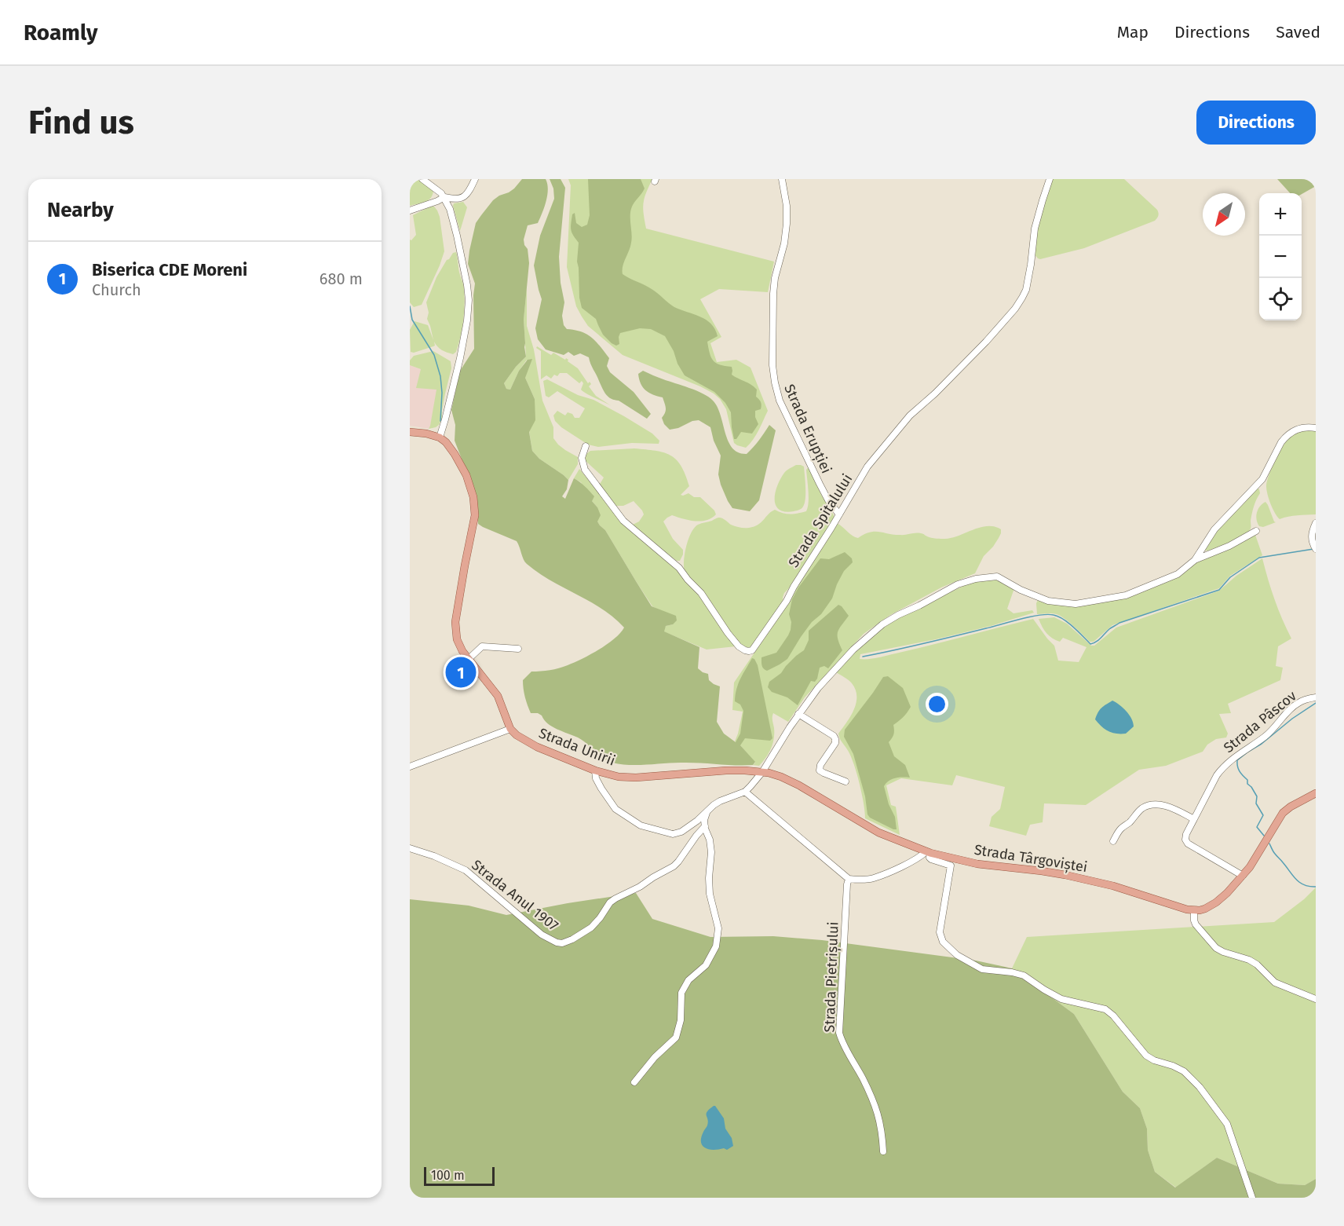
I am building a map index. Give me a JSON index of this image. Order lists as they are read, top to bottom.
{
  "streets": {
    "main road": ["Strada Unirii", "Strada Târgoviștei"],
    "street": [
      "Strada Erupției",
      "Strada Spitalului",
      "Strada Pâscov",
      "Strada Anul 1907",
      "Strada Pietrișului"
    ]
  },
  "crossings": [
    ["Strada Erupției", "Strada Spitalului"],
    ["Strada Unirii", "Strada Târgoviștei"]
  ],
  "scale_bar": "100 m",
  "north": "bottom left",
  "page": {
    "header": "Roamly",
    "nav": ["Map", "Directions", "Saved"],
    "buttons": "Directions",
    "title": "Find us",
    "heading": "Nearby",
    "map_buttons": ["+", "−"],
    "list": [
      {
        "mark": "1",
        "name": "Biserica CDE Moreni",
        "note": "Church",
        "value": "680 m"
      }
    ],
    "pins": "1",
    "scale": "100 m"
  }
}
